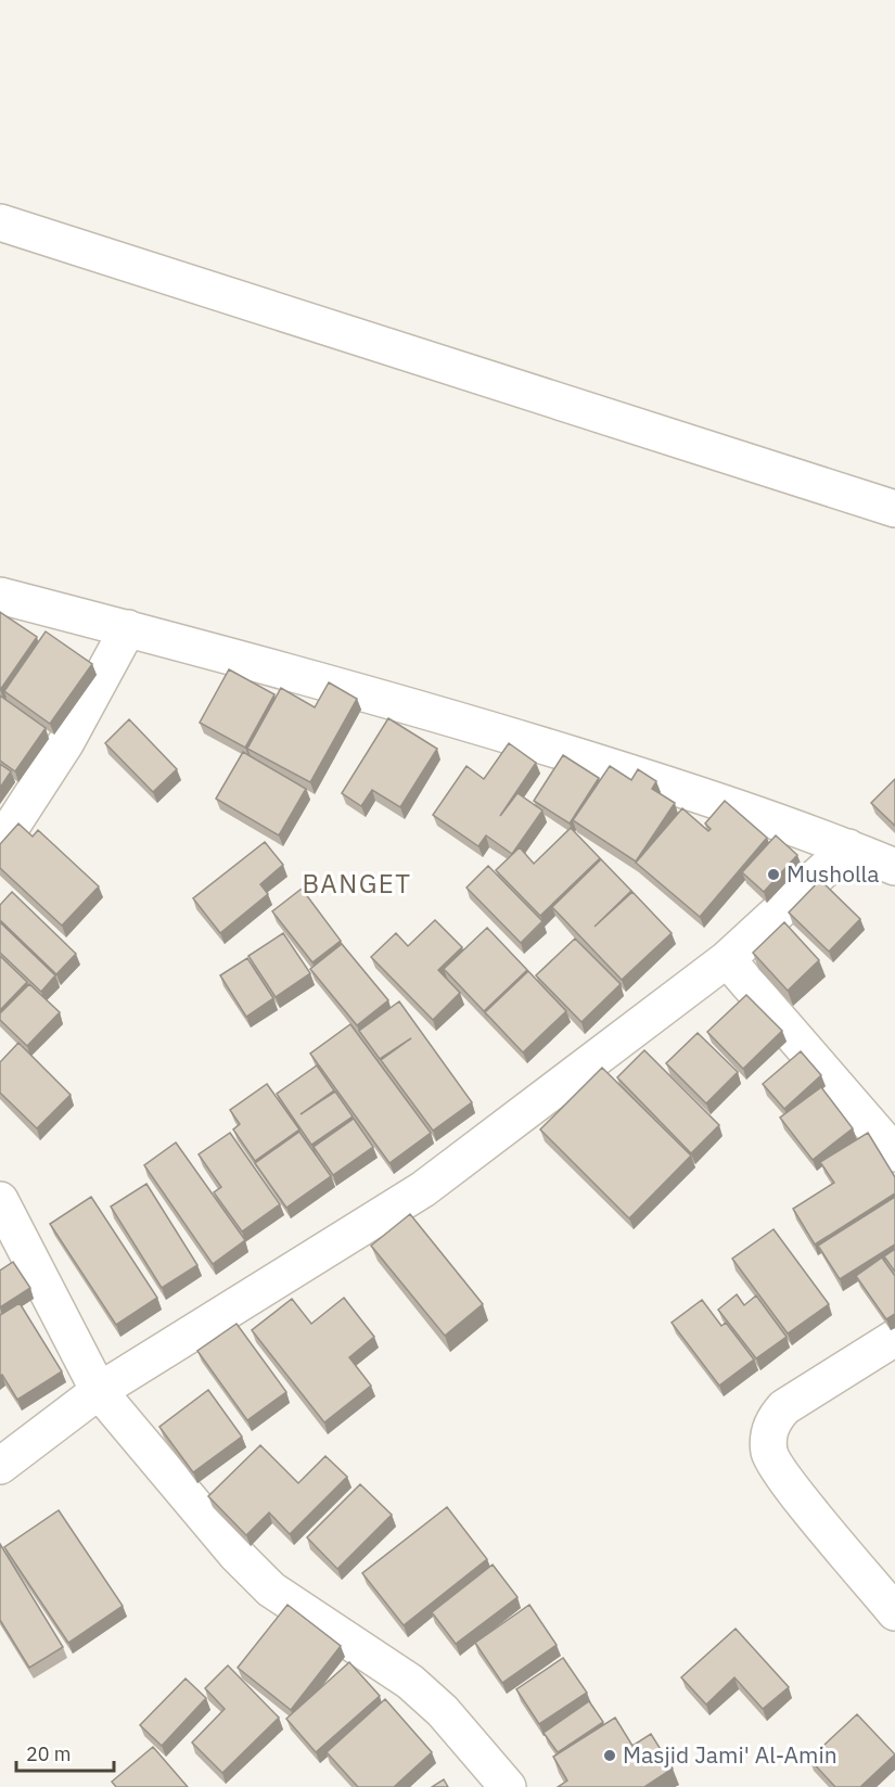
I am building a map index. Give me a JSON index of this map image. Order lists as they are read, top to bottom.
{
  "districts": ["BANGET"],
  "places": ["Musholla", "Masjid Jami' Al-Amin"],
  "scale_bar": "20 m"
}
